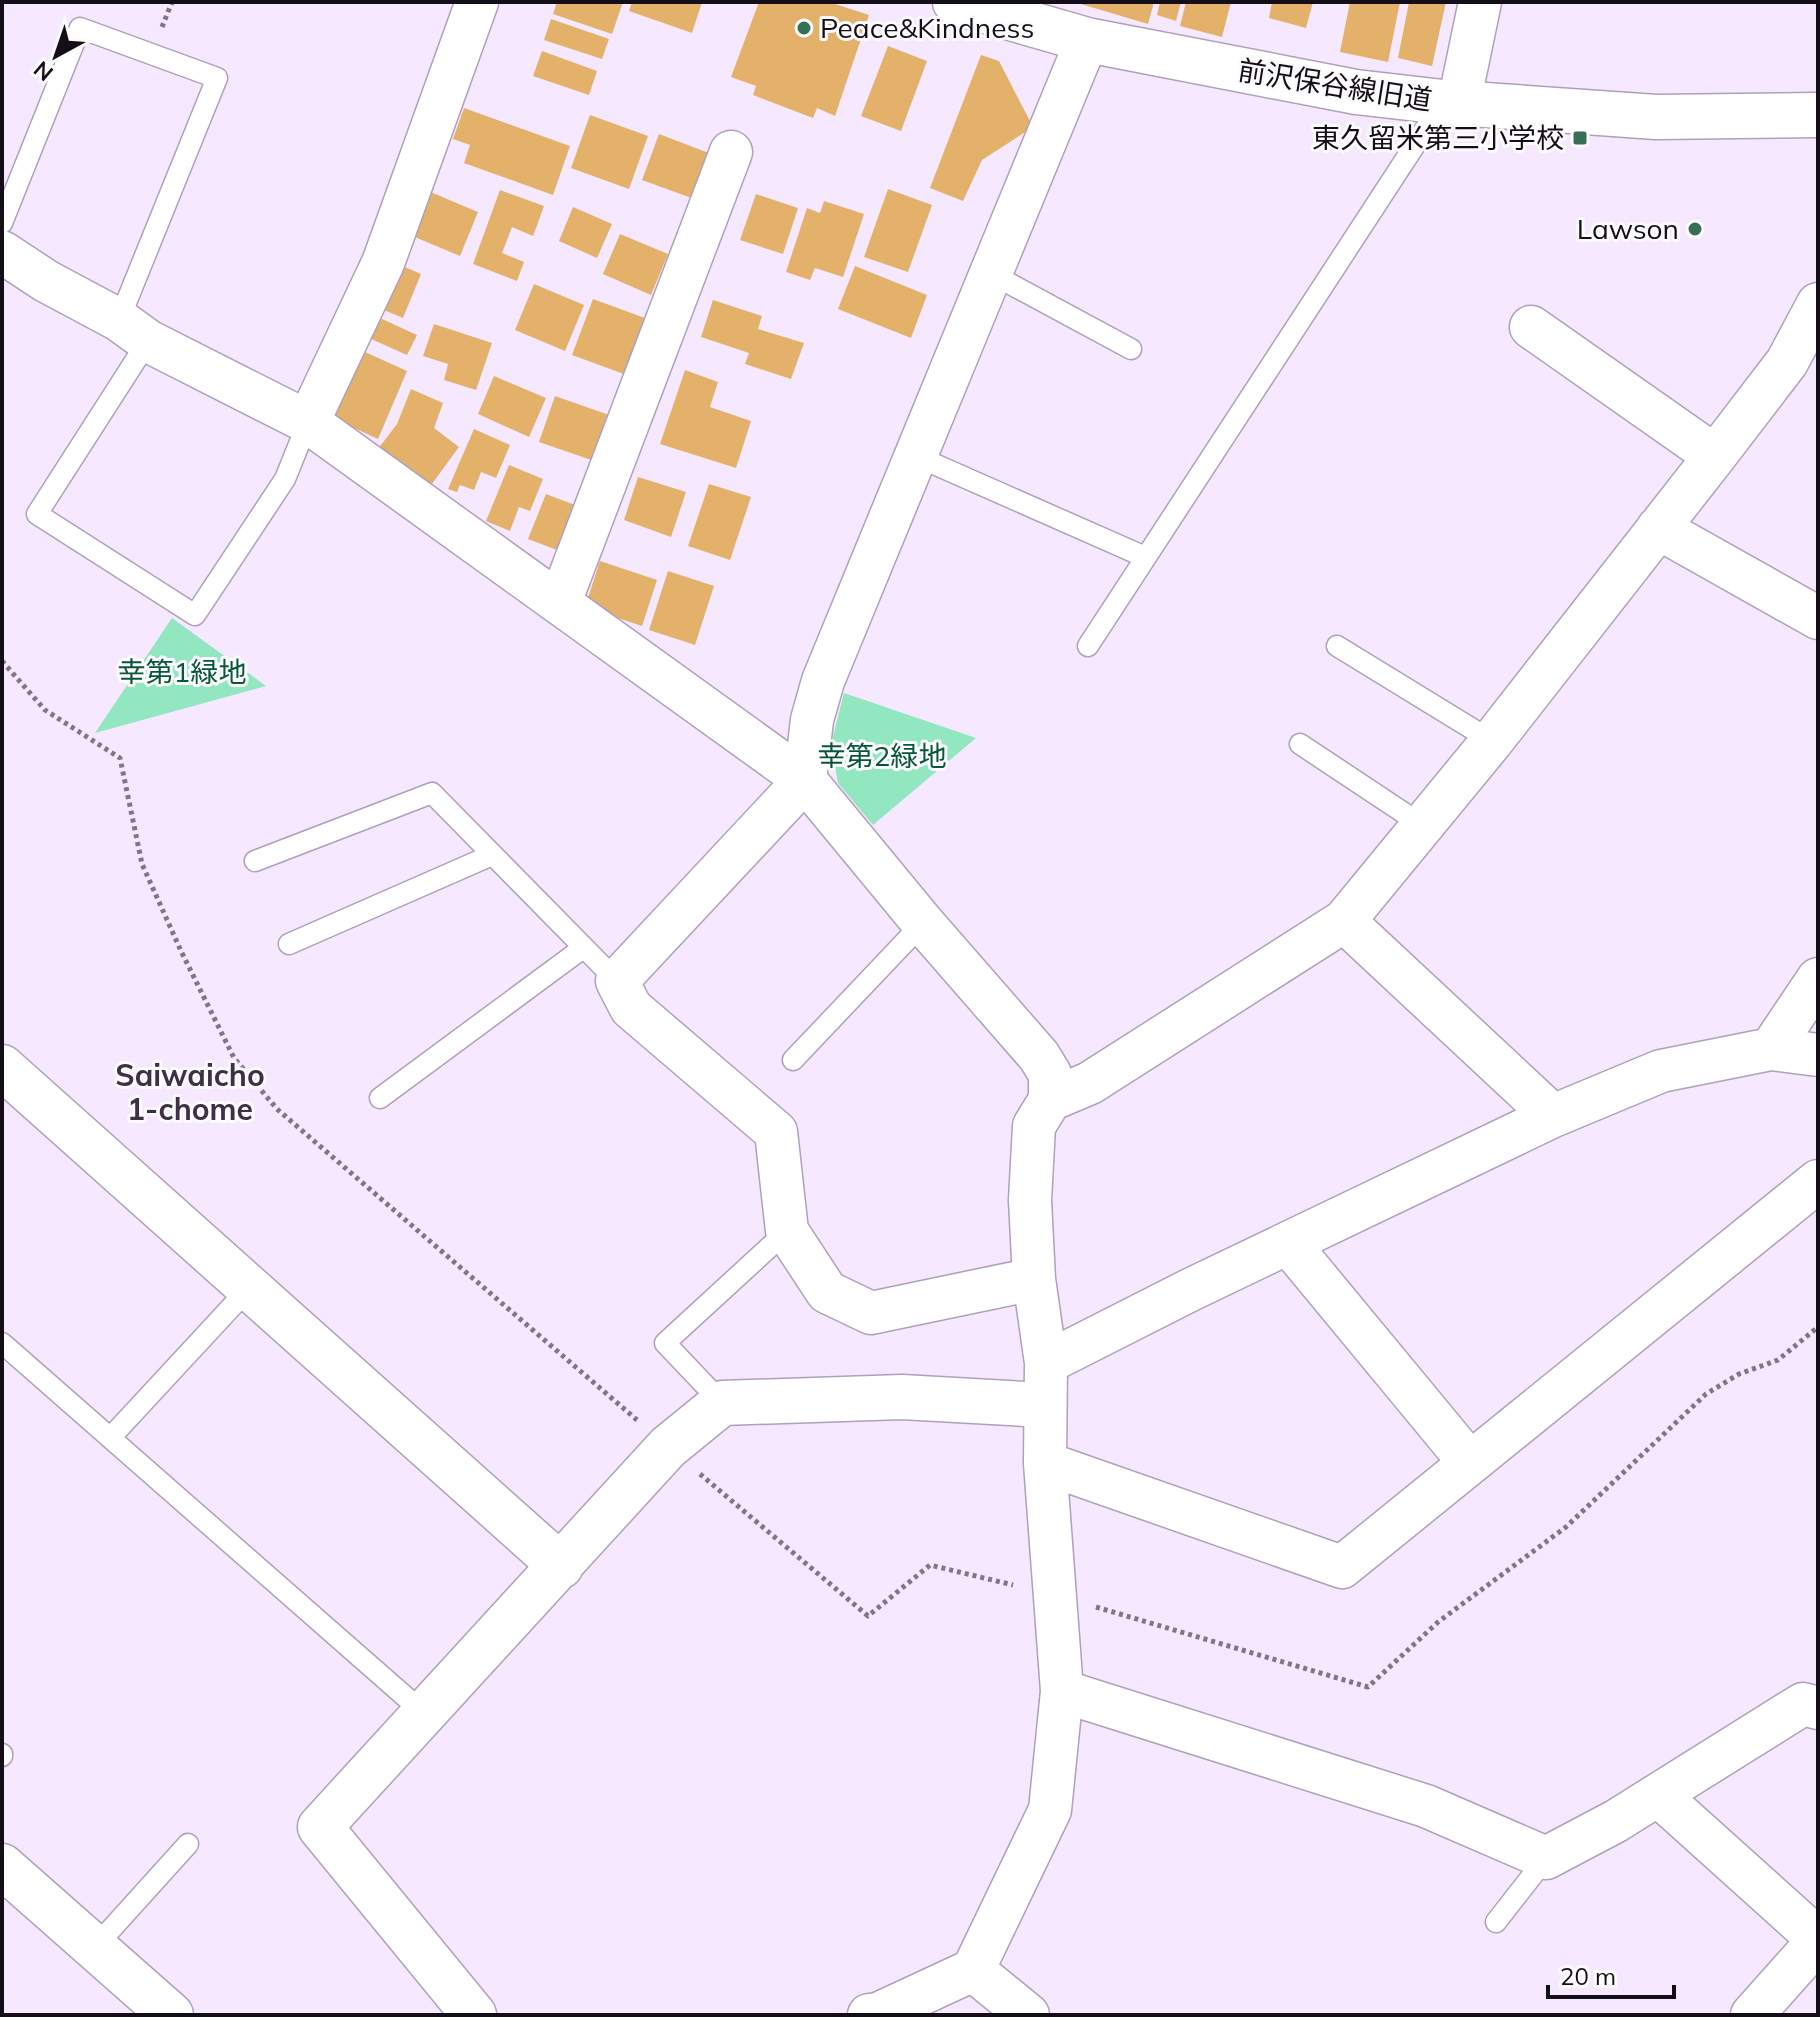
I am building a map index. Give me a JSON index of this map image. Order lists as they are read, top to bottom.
{
  "streets": {
    "street": ["前沢保谷線旧道"]
  },
  "districts": ["Saiwaicho 1-chome"],
  "parks": ["幸第1緑地", "幸第2緑地"],
  "places": {
    "other": ["Peace&Kindness", "Lawson"],
    "transit": ["東久留米第三小学校"]
  },
  "scale_bar": "20 m",
  "north": "bottom left"
}
